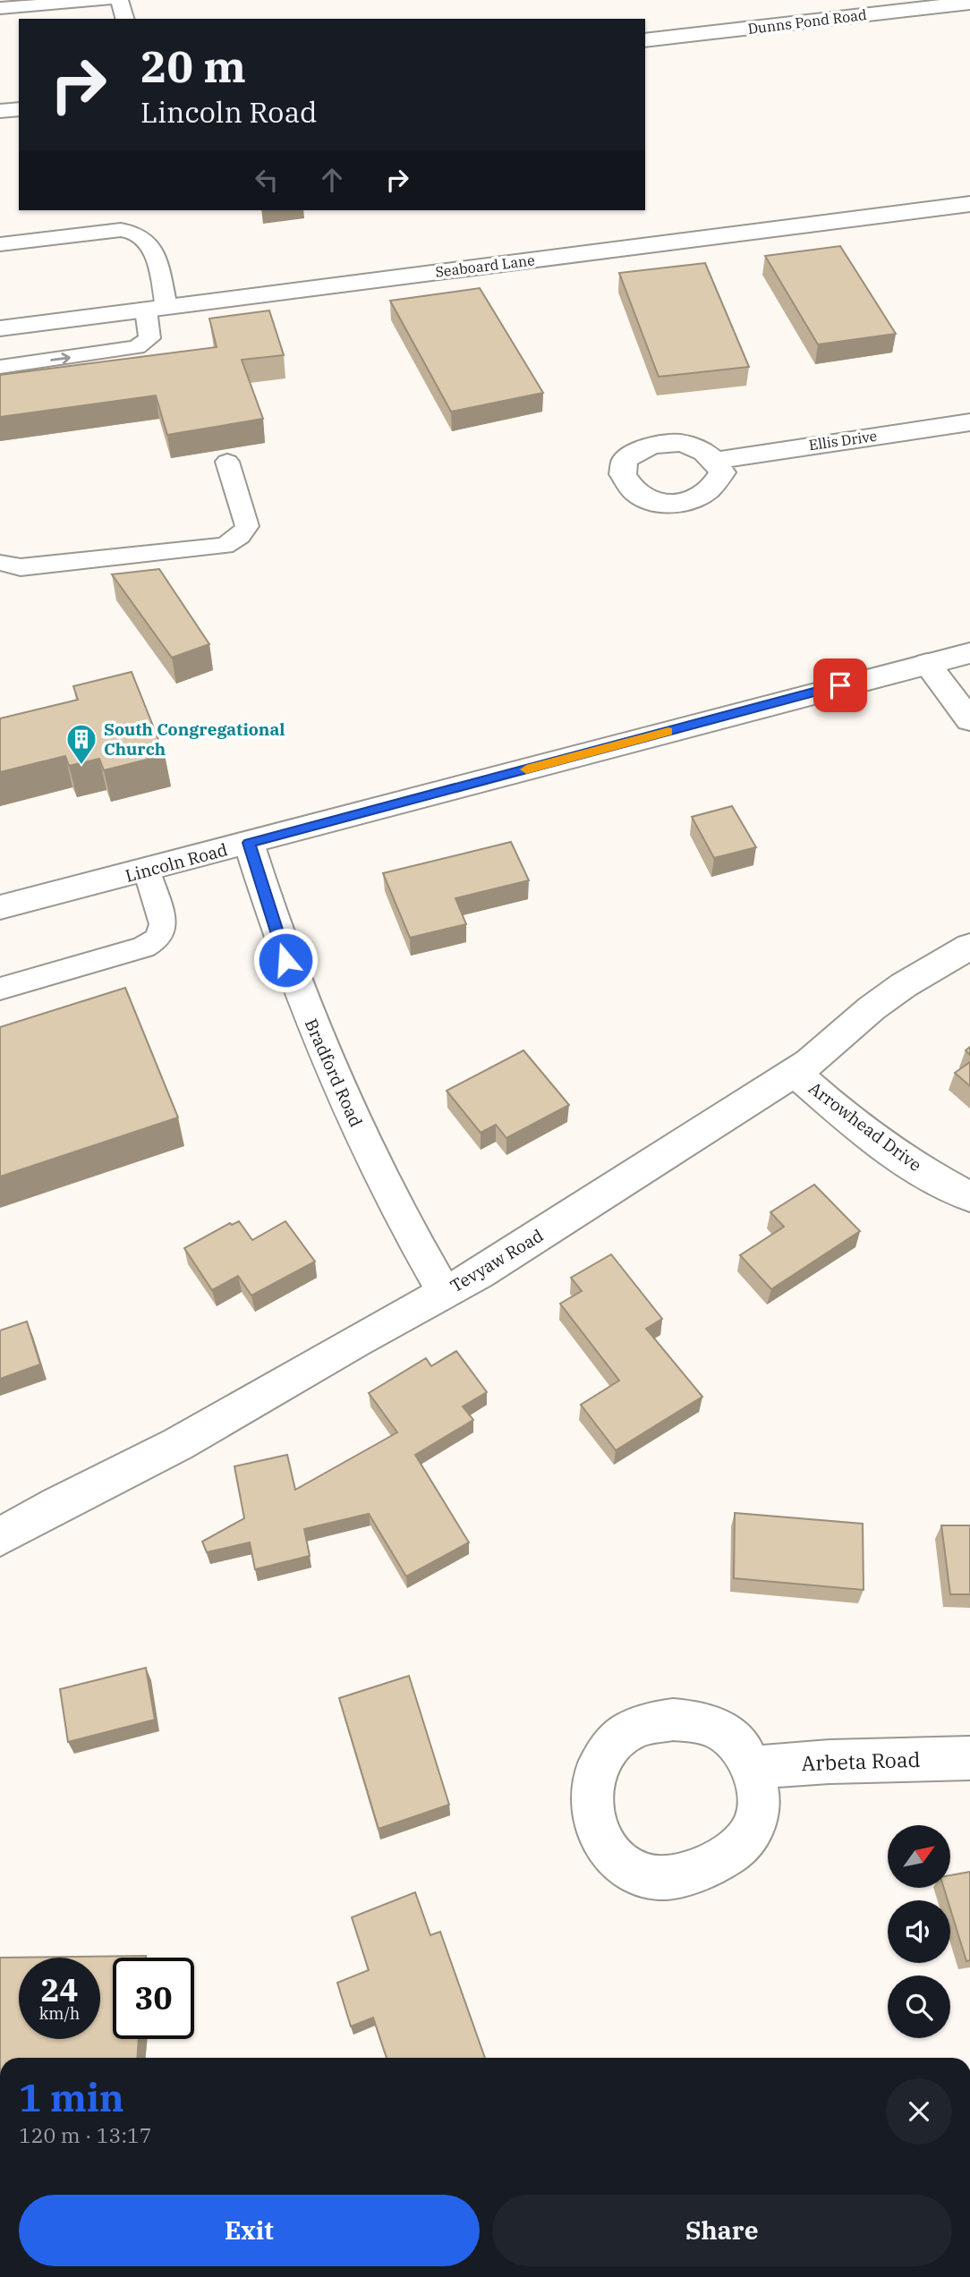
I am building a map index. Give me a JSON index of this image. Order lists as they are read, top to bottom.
{
  "streets": {
    "street": [
      "Dunns Pond Road",
      "Seaboard Lane",
      "Ellis Drive",
      "Lincoln Road",
      "Bradford Road",
      "Arrowhead Drive",
      "Tevyaw Road",
      "Arbeta Road"
    ]
  },
  "crossings": [
    ["Lincoln Road", "Bradford Road"],
    ["Bradford Road", "Tevyaw Road"],
    ["Arrowhead Drive", "Tevyaw Road"]
  ],
  "places": {
    "building": ["South Congregational Church"]
  },
  "north": "top right",
  "page": {
    "turn": ["20 m", "Lincoln Road"],
    "speed": "24 km/h",
    "limit": "30",
    "heading": ["1 min", "120 m · 13:17"],
    "buttons": ["Exit", "Share"]
  }
}
